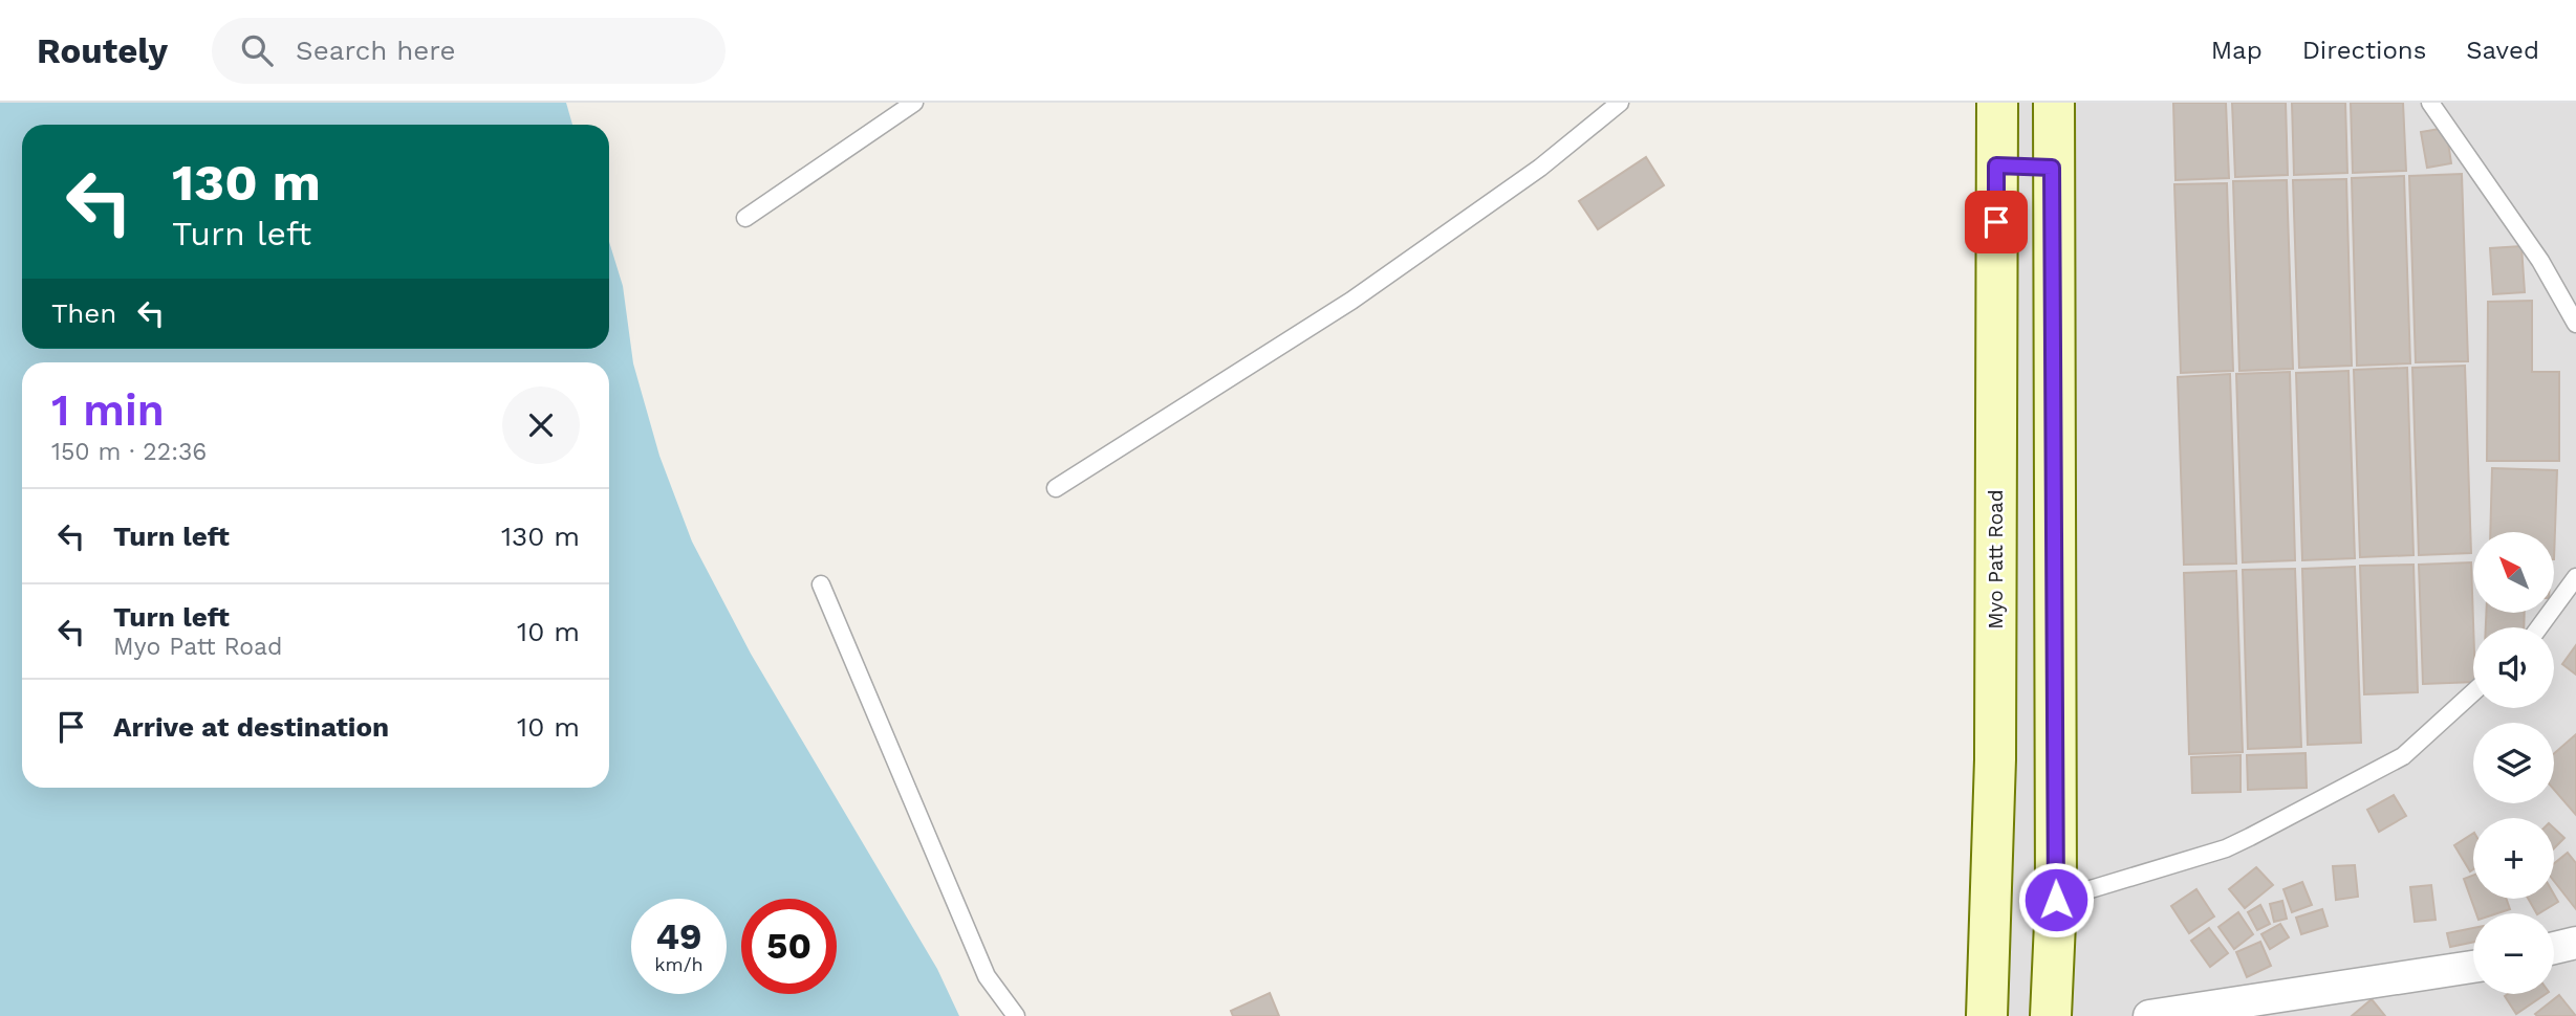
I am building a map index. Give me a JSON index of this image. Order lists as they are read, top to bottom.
{
  "streets": {
    "main road": ["Myo Patt Road"]
  },
  "north": "top left",
  "page": {
    "header": "Routely",
    "search": "Search here",
    "nav": ["Map", "Directions", "Saved"],
    "turn": ["130 m", "Turn left"],
    "then": "Then",
    "heading": ["1 min", "150 m · 22:36"],
    "list": [
      {
        "name": "Turn left",
        "value": "130 m"
      },
      {
        "name": "Turn left",
        "note": "Myo Patt Road",
        "value": "10 m"
      },
      {
        "name": "Arrive at destination",
        "value": "10 m"
      }
    ],
    "map_buttons": ["+", "−"],
    "speed": "49 km/h",
    "limit": "50"
  }
}
